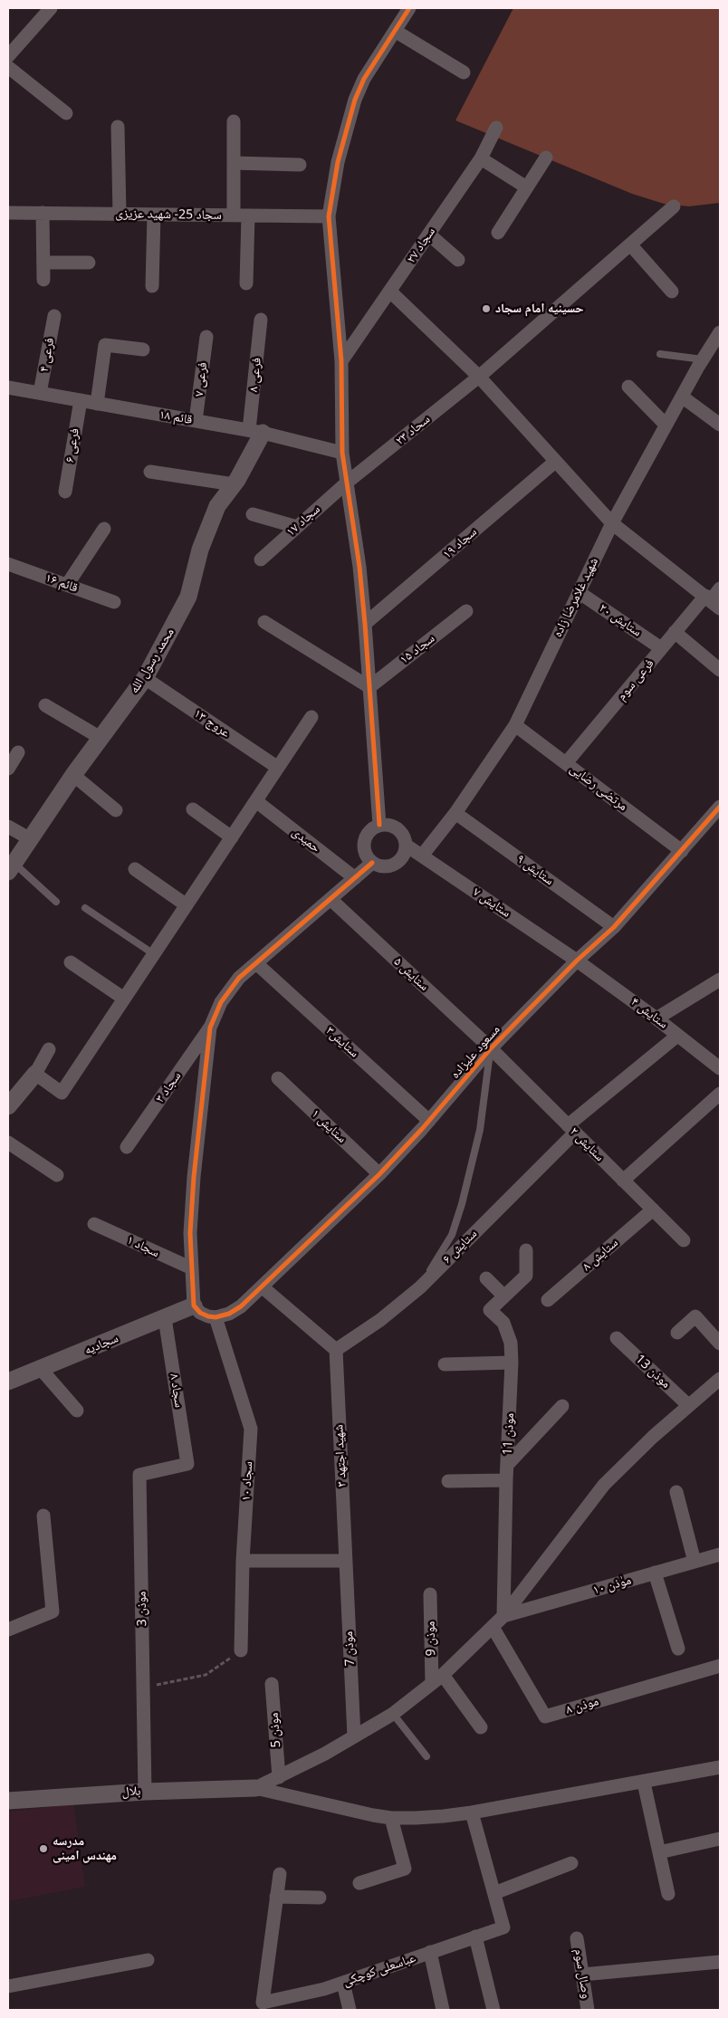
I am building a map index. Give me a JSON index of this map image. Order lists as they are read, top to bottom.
{
  "streets": {
    "street": [
      "سجاد 25- شهید عزیزی",
      "سجاد ۲۷",
      "فرعی ۴",
      "فرعی ۸",
      "فرعی ۷",
      "قائم ۱۸",
      "سحاد ۲۳",
      "فرعی ۶",
      "سجاد ۱۷",
      "سجاد ۱۹",
      "قائم ۱۶",
      "شهید غلامرضا زاده",
      "ستایش ۲۰",
      "سجاد ۱۵",
      "محمد رسول الله",
      "فرعی سوم",
      "عروج ۱۳",
      "مرتضی رضایی",
      "حمیدی",
      "ستایش ۹",
      "ستایش ۷",
      "ستایش ۵",
      "ستایش ۴",
      "ستایش۳",
      "مسعود علیزاده",
      "سجاد ۳",
      "ستایش ۱",
      "ستایش ۲",
      "سجاد ۱",
      "ستایش ۶",
      "ستایش ۸",
      "سجادیه",
      "موذن 13",
      "سجاد ۸",
      "موذن 11",
      "شهید اجتهد ۳",
      "سجاد ۱۰",
      "موٰذن ۱۰",
      "موذن 3",
      "موذن 9",
      "موذن 7",
      "موذن ۸",
      "موذن 5",
      "بلال",
      "عباسعلی کوچکی",
      "وصال سوم"
    ]
  },
  "crossings": [
    ["فرعی ۴", "قائم ۱۸"],
    ["فرعی ۸", "قائم ۱۸"],
    ["فرعی ۸", "محمد رسول الله"],
    ["فرعی ۷", "قائم ۱۸"],
    ["قائم ۱۸", "فرعی ۶"],
    ["قائم ۱۸", "محمد رسول الله"],
    ["سحاد ۲۳", "سجاد ۱۷"],
    ["شهید غلامرضا زاده", "ستایش ۲۰"],
    ["شهید غلامرضا زاده", "مرتضی رضایی"],
    ["شهید غلامرضا زاده", "ستایش ۹"],
    ["شهید غلامرضا زاده", "ستایش ۷"],
    ["ستایش ۲۰", "فرعی سوم"],
    ["محمد رسول الله", "عروج ۱۳"],
    ["فرعی سوم", "مرتضی رضایی"],
    ["مرتضی رضایی", "مسعود علیزاده"],
    ["ستایش ۹", "مسعود علیزاده"],
    ["ستایش ۷", "ستایش ۴"],
    ["ستایش ۷", "مسعود علیزاده"],
    ["ستایش ۵", "مسعود علیزاده"],
    ["ستایش ۵", "ستایش ۲"],
    ["ستایش ۴", "مسعود علیزاده"],
    ["ستایش۳", "مسعود علیزاده"],
    ["مسعود علیزاده", "ستایش ۱"],
    ["مسعود علیزاده", "ستایش ۲"],
    ["مسعود علیزاده", "سجاد ۱۰"],
    ["ستایش ۲", "ستایش ۶"],
    ["ستایش ۲", "ستایش ۸"],
    ["ستایش ۶", "شهید اجتهد ۳"],
    ["سجادیه", "سجاد ۸"],
    ["سجاد ۸", "موذن 3"],
    ["موذن 11", "موٰذن ۱۰"],
    ["شهید اجتهد ۳", "موذن 7"],
    ["موذن 3", "بلال"]
  ],
  "places": ["حسینیه امام سجاد", "مدرسه مهندس امینی"]
}
